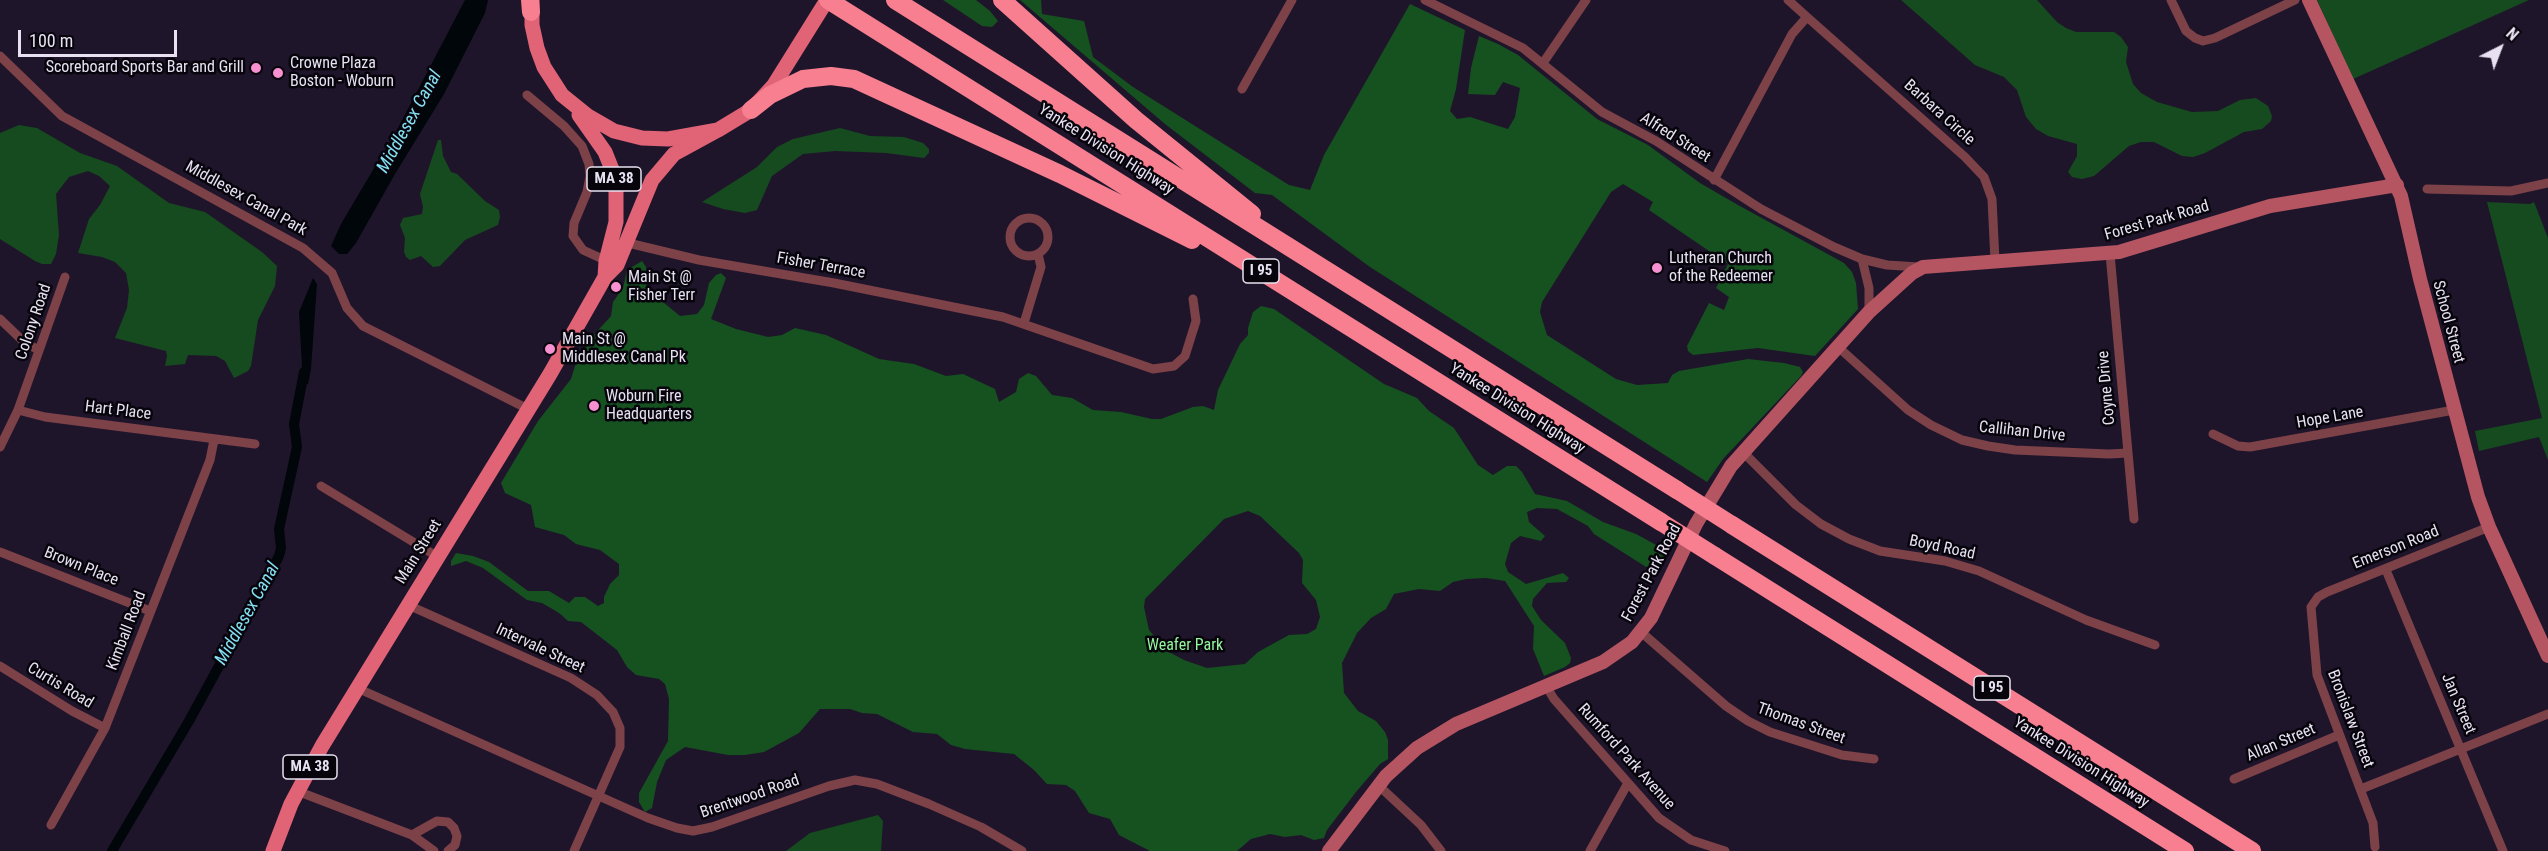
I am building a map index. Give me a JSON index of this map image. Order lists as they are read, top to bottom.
{
  "streets": {
    "highway": ["Yankee Division Highway", "I 95"],
    "main road": ["MA 38", "Main Street"],
    "street": [
      "Barbara Circle",
      "Alfred Street",
      "Middlesex Canal Park",
      "Forest Park Road",
      "Fisher Terrace",
      "Colony Road",
      "School Street",
      "Coyne Drive",
      "Hart Place",
      "Hope Lane",
      "Callihan Drive",
      "Boyd Road",
      "Emerson Road",
      "Brown Place",
      "Kimball Road",
      "Intervale Street",
      "Curtis Road",
      "Jan Street",
      "Bronislaw Street",
      "Thomas Street",
      "Allan Street",
      "Rumford Park Avenue",
      "Brentwood Road"
    ]
  },
  "crossings": [
    ["Barbara Circle", "Forest Park Road"],
    ["Alfred Street", "Forest Park Road"],
    ["Yankee Division Highway", "MA 38"],
    ["MA 38", "Main Street"],
    ["Middlesex Canal Park", "Main Street"],
    ["Forest Park Road", "School Street"],
    ["Forest Park Road", "Coyne Drive"],
    ["Forest Park Road", "Callihan Drive"],
    ["Forest Park Road", "Boyd Road"],
    ["Forest Park Road", "Thomas Street"],
    ["Forest Park Road", "Rumford Park Avenue"],
    ["Fisher Terrace", "Main Street"],
    ["Colony Road", "Hart Place"],
    ["School Street", "Hope Lane"],
    ["School Street", "Emerson Road"],
    ["Coyne Drive", "Callihan Drive"],
    ["Hart Place", "Kimball Road"],
    ["Emerson Road", "Jan Street"],
    ["Emerson Road", "Bronislaw Street"],
    ["Main Street", "Intervale Street"],
    ["Main Street", "Brentwood Road"],
    ["Brown Place", "Kimball Road"],
    ["Kimball Road", "Curtis Road"],
    ["Intervale Street", "Brentwood Road"],
    ["Bronislaw Street", "Allan Street"]
  ],
  "water": ["Middlesex Canal"],
  "parks": ["Weafer Park"],
  "places": [
    "Scoreboard Sports Bar and Grill",
    "Crowne Plaza Boston - Woburn",
    "Lutheran Church of the Redeemer",
    "Main St @ Fisher Terr",
    "Main St @ Middlesex Canal Pk",
    "Woburn Fire Headquarters"
  ],
  "scale_bar": "100 m",
  "north": "top right"
}
